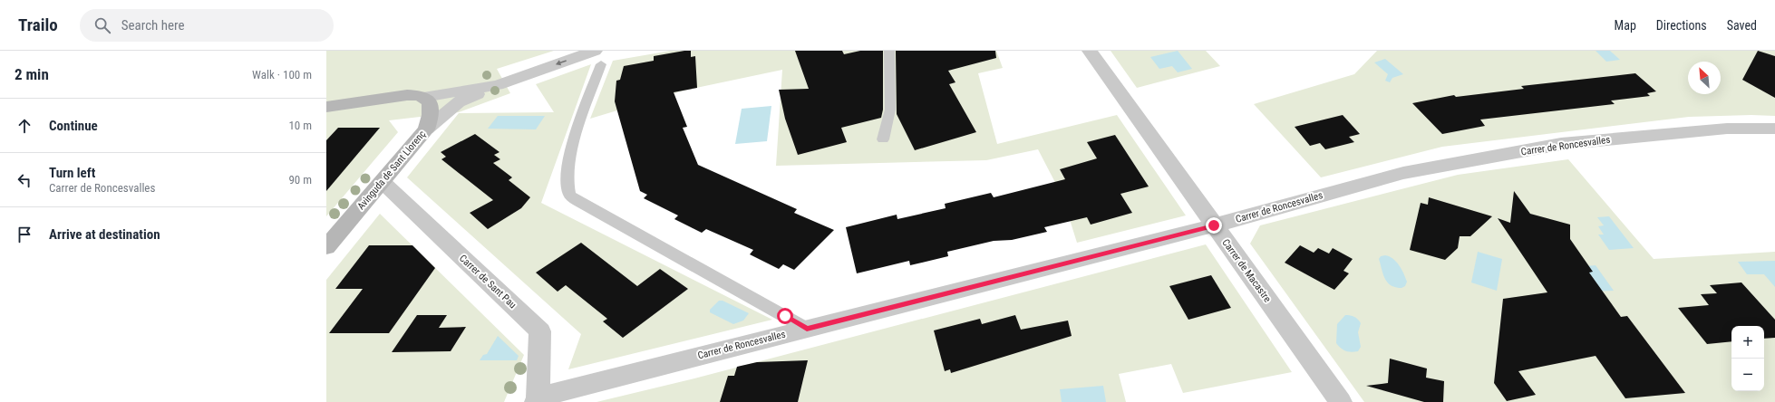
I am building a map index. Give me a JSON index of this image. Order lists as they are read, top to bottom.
{
  "streets": {
    "street": [
      "Carrer de Roncesvalles",
      "Avinguda de Sant Llorenç",
      "Carrer de Macastre",
      "Carrer de Sant Pau"
    ]
  },
  "crossings": [
    ["Carrer de Roncesvalles", "Carrer de Macastre"],
    ["Carrer de Roncesvalles", "Carrer de Sant Pau"],
    ["Avinguda de Sant Llorenç", "Carrer de Sant Pau"]
  ],
  "north": "top left",
  "page": {
    "header": "Trailo",
    "search": "Search here",
    "nav": ["Map", "Directions", "Saved"],
    "heading": ["2 min", "Walk · 100 m"],
    "list": [
      ["Continue", "10 m"],
      ["Turn left", "Carrer de Roncesvalles", "90 m"],
      "Arrive at destination"
    ],
    "map_buttons": ["+", "−"]
  }
}
